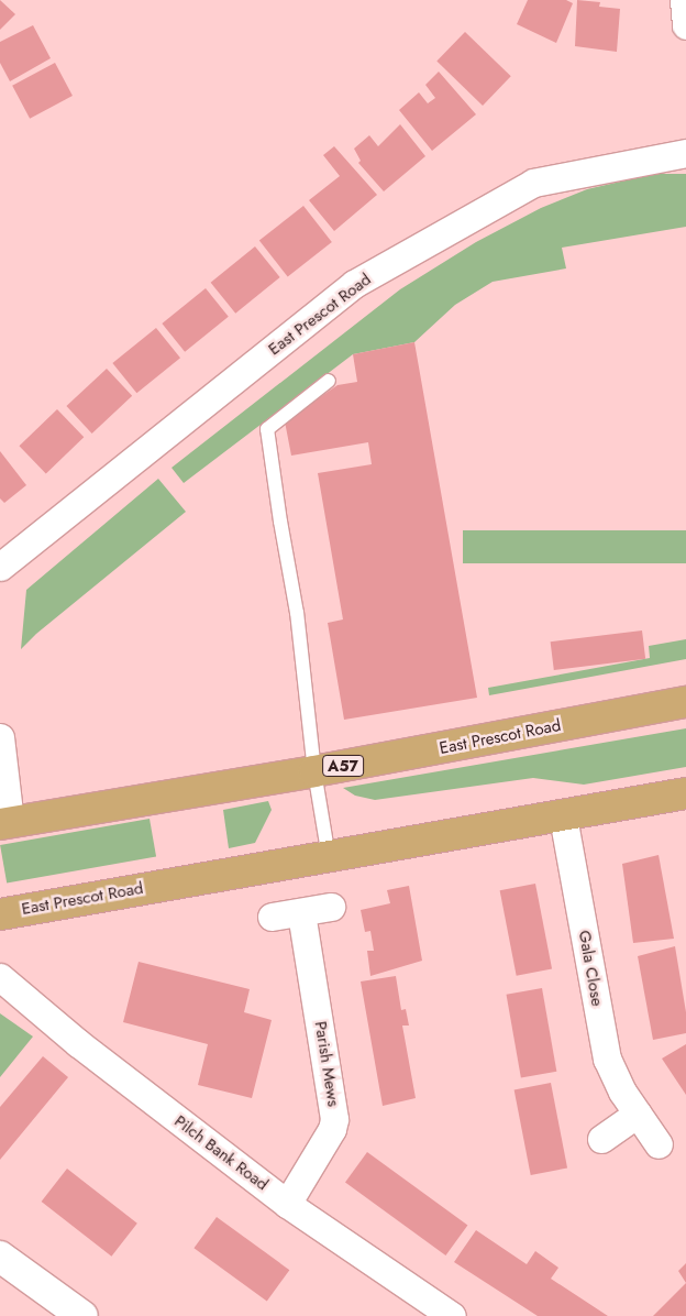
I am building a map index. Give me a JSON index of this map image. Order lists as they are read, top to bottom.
{
  "streets": {
    "highway": ["East Prescot Road", "A57"],
    "street": ["Gala Close", "Parish Mews", "Pilch Bank Road"]
  },
  "crossings": [
    ["East Prescot Road", "A57"],
    ["East Prescot Road", "Gala Close"],
    ["Parish Mews", "Pilch Bank Road"]
  ]
}
